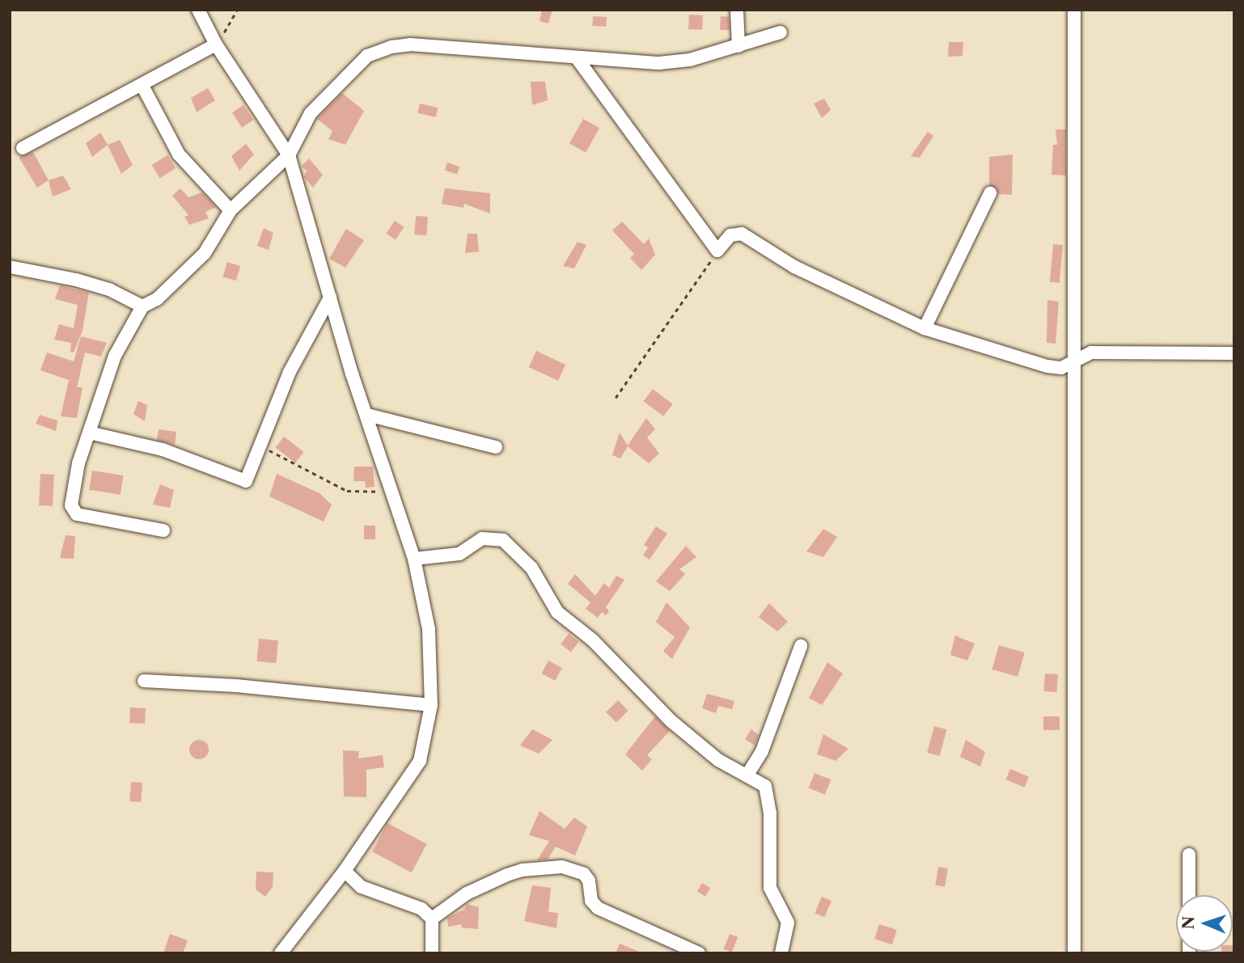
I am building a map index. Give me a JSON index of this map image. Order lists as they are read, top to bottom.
{
  "north": "left"
}
